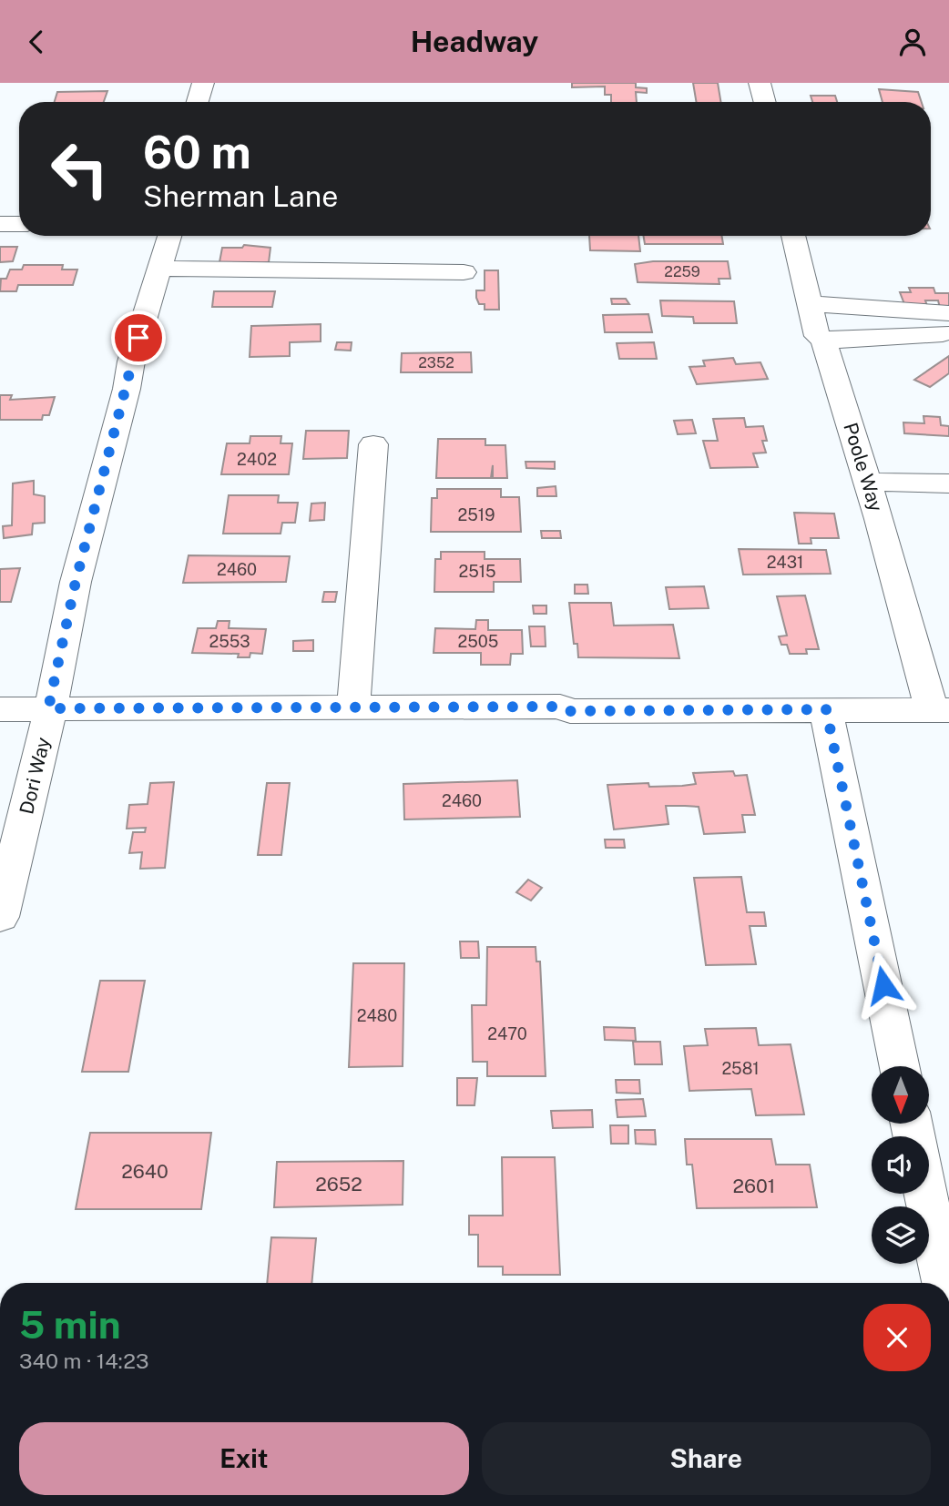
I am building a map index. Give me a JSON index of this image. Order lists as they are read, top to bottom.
{
  "streets": {
    "street": ["Poole Way", "Dori Way"]
  },
  "house_numbers": [
    "2259",
    "2352",
    "2402",
    "2519",
    "2431",
    "2460",
    "2515",
    "2553",
    "2505",
    "2460",
    "2480",
    "2470",
    "2581",
    "2640",
    "2652",
    "2601"
  ],
  "north": "bottom",
  "page": {
    "header": "Headway",
    "turn": ["60 m", "Sherman Lane"],
    "heading": ["5 min", "340 m · 14:23"],
    "buttons": ["Exit", "Share"]
  }
}
